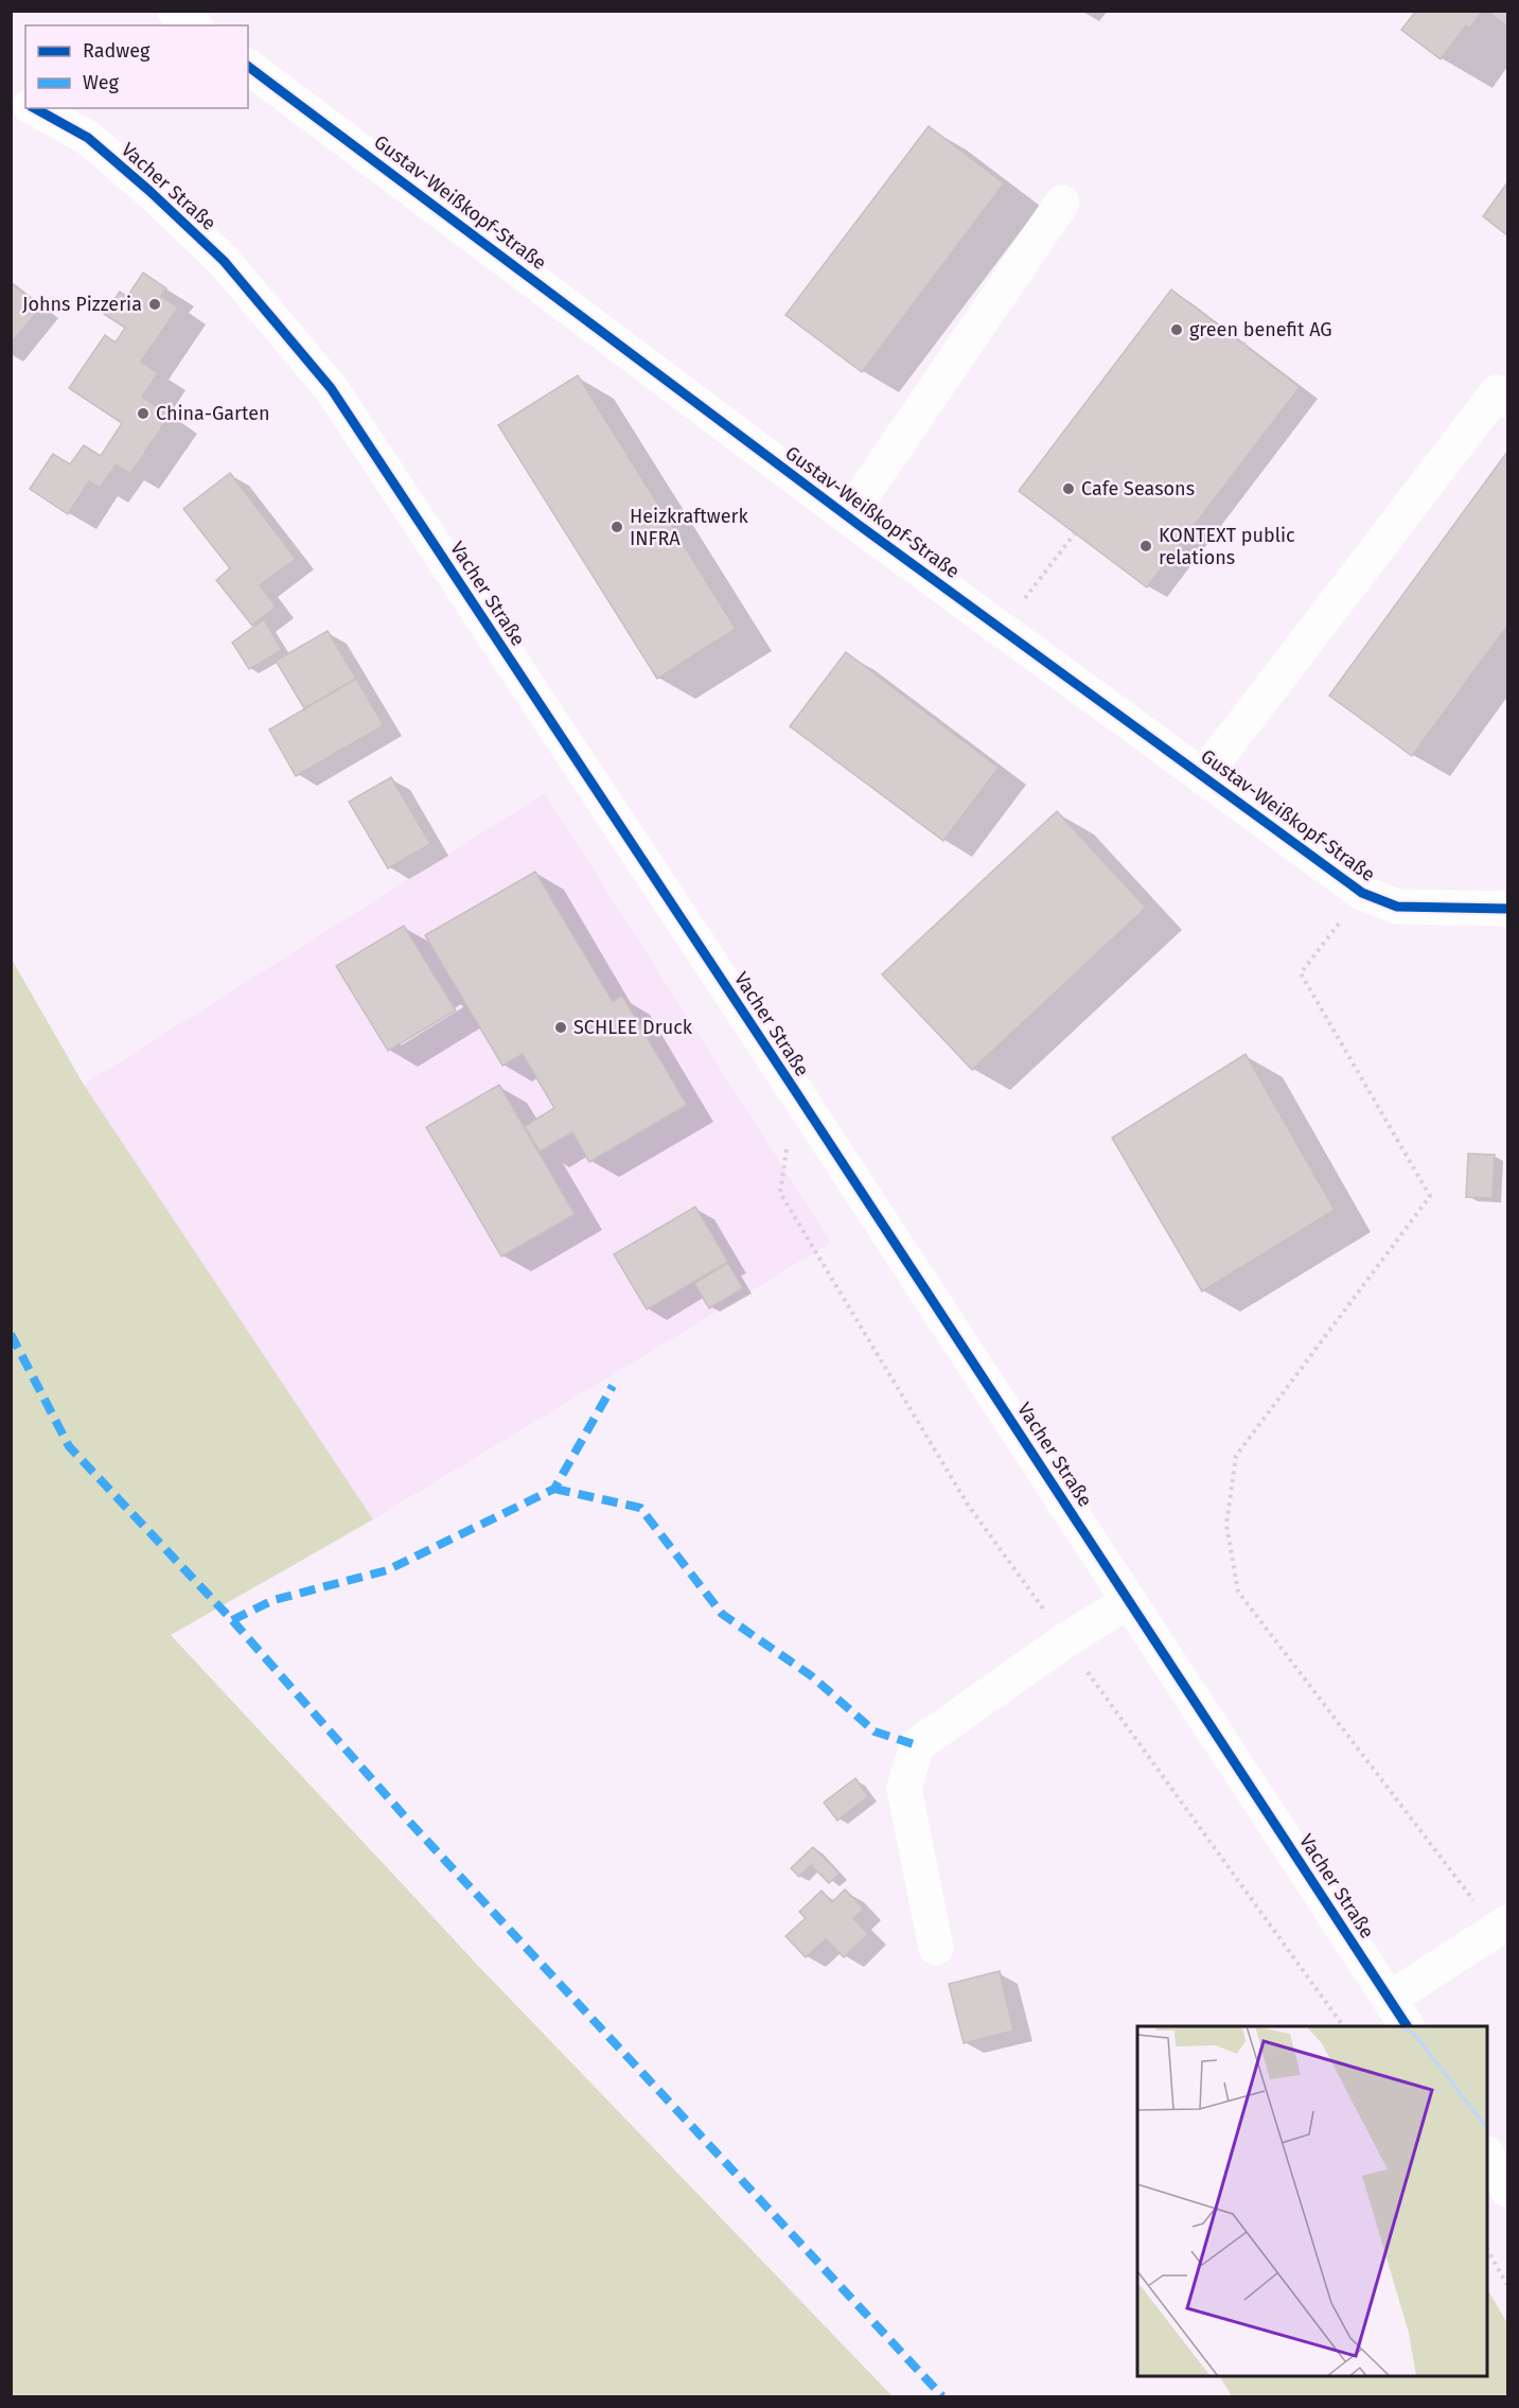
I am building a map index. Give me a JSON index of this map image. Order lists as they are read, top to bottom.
{
  "streets": {
    "street": ["Vacher Straße", "Gustav-Weißkopf-Straße"]
  },
  "places": [
    "Johns Pizzeria",
    "green benefit AG",
    "China-Garten",
    "Cafe Seasons",
    "Heizkraftwerk INFRA",
    "KONTEXT public relations",
    "SCHLEE Druck"
  ],
  "legend": ["Radweg", "Weg"]
}
